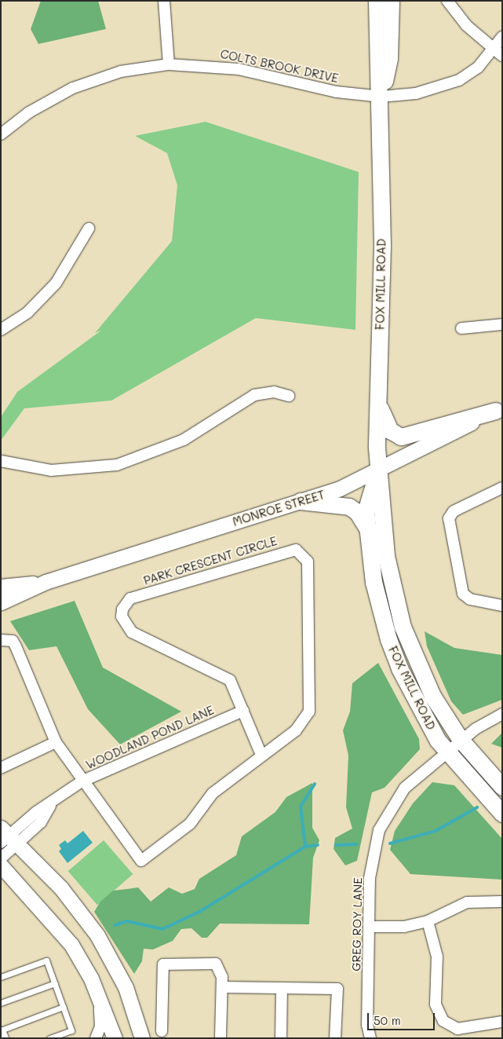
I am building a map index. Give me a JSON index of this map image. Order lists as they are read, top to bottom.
{
  "streets": {
    "main road": ["FOX MILL ROAD", "MONROE STREET"],
    "street": [
      "COLTS BROOK DRIVE",
      "PARK CRESCENT CIRCLE",
      "WOODLAND POND LANE",
      "GREG ROY LANE"
    ]
  },
  "crossings": [
    ["COLTS BROOK DRIVE", "FOX MILL ROAD"],
    ["FOX MILL ROAD", "MONROE STREET"],
    ["FOX MILL ROAD", "GREG ROY LANE"],
    ["PARK CRESCENT CIRCLE", "WOODLAND POND LANE"]
  ],
  "scale_bar": "50 m"
}
